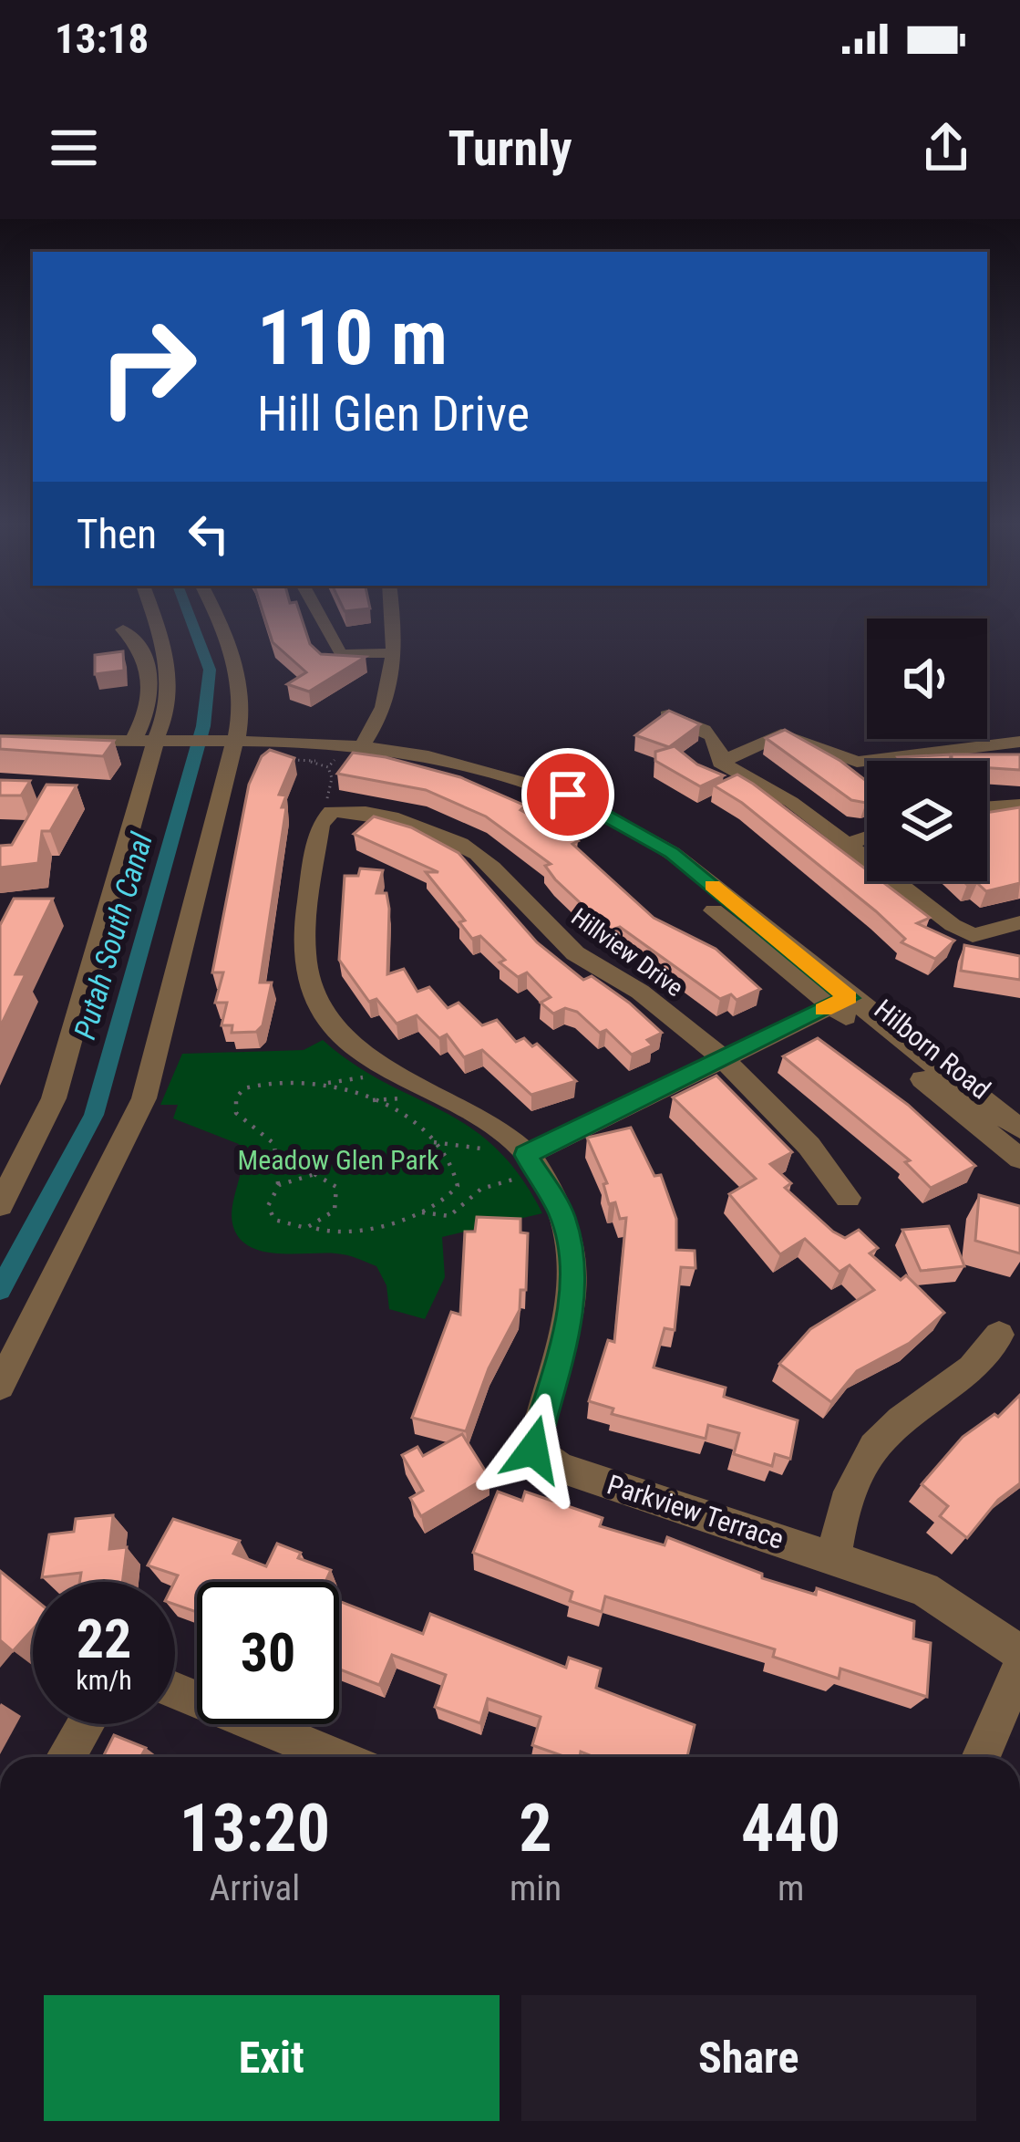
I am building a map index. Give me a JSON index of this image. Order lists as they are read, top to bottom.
{
  "streets": {
    "street": ["Hillview Drive", "Hilborn Road", "Parkview Terrace"]
  },
  "crossings": [
    ["Hillview Drive", "Parkview Terrace"]
  ],
  "water": ["Putah South Canal"],
  "parks": ["Meadow Glen Park"],
  "page": {
    "status": "13:18",
    "header": "Turnly",
    "turn": ["110 m", "Hill Glen Drive"],
    "then": "Then",
    "speed": "22 km/h",
    "limit": "30",
    "eta": [
      "13:20",
      "Arrival",
      "2",
      "min",
      "440",
      "m"
    ],
    "buttons": ["Exit", "Share"]
  }
}
